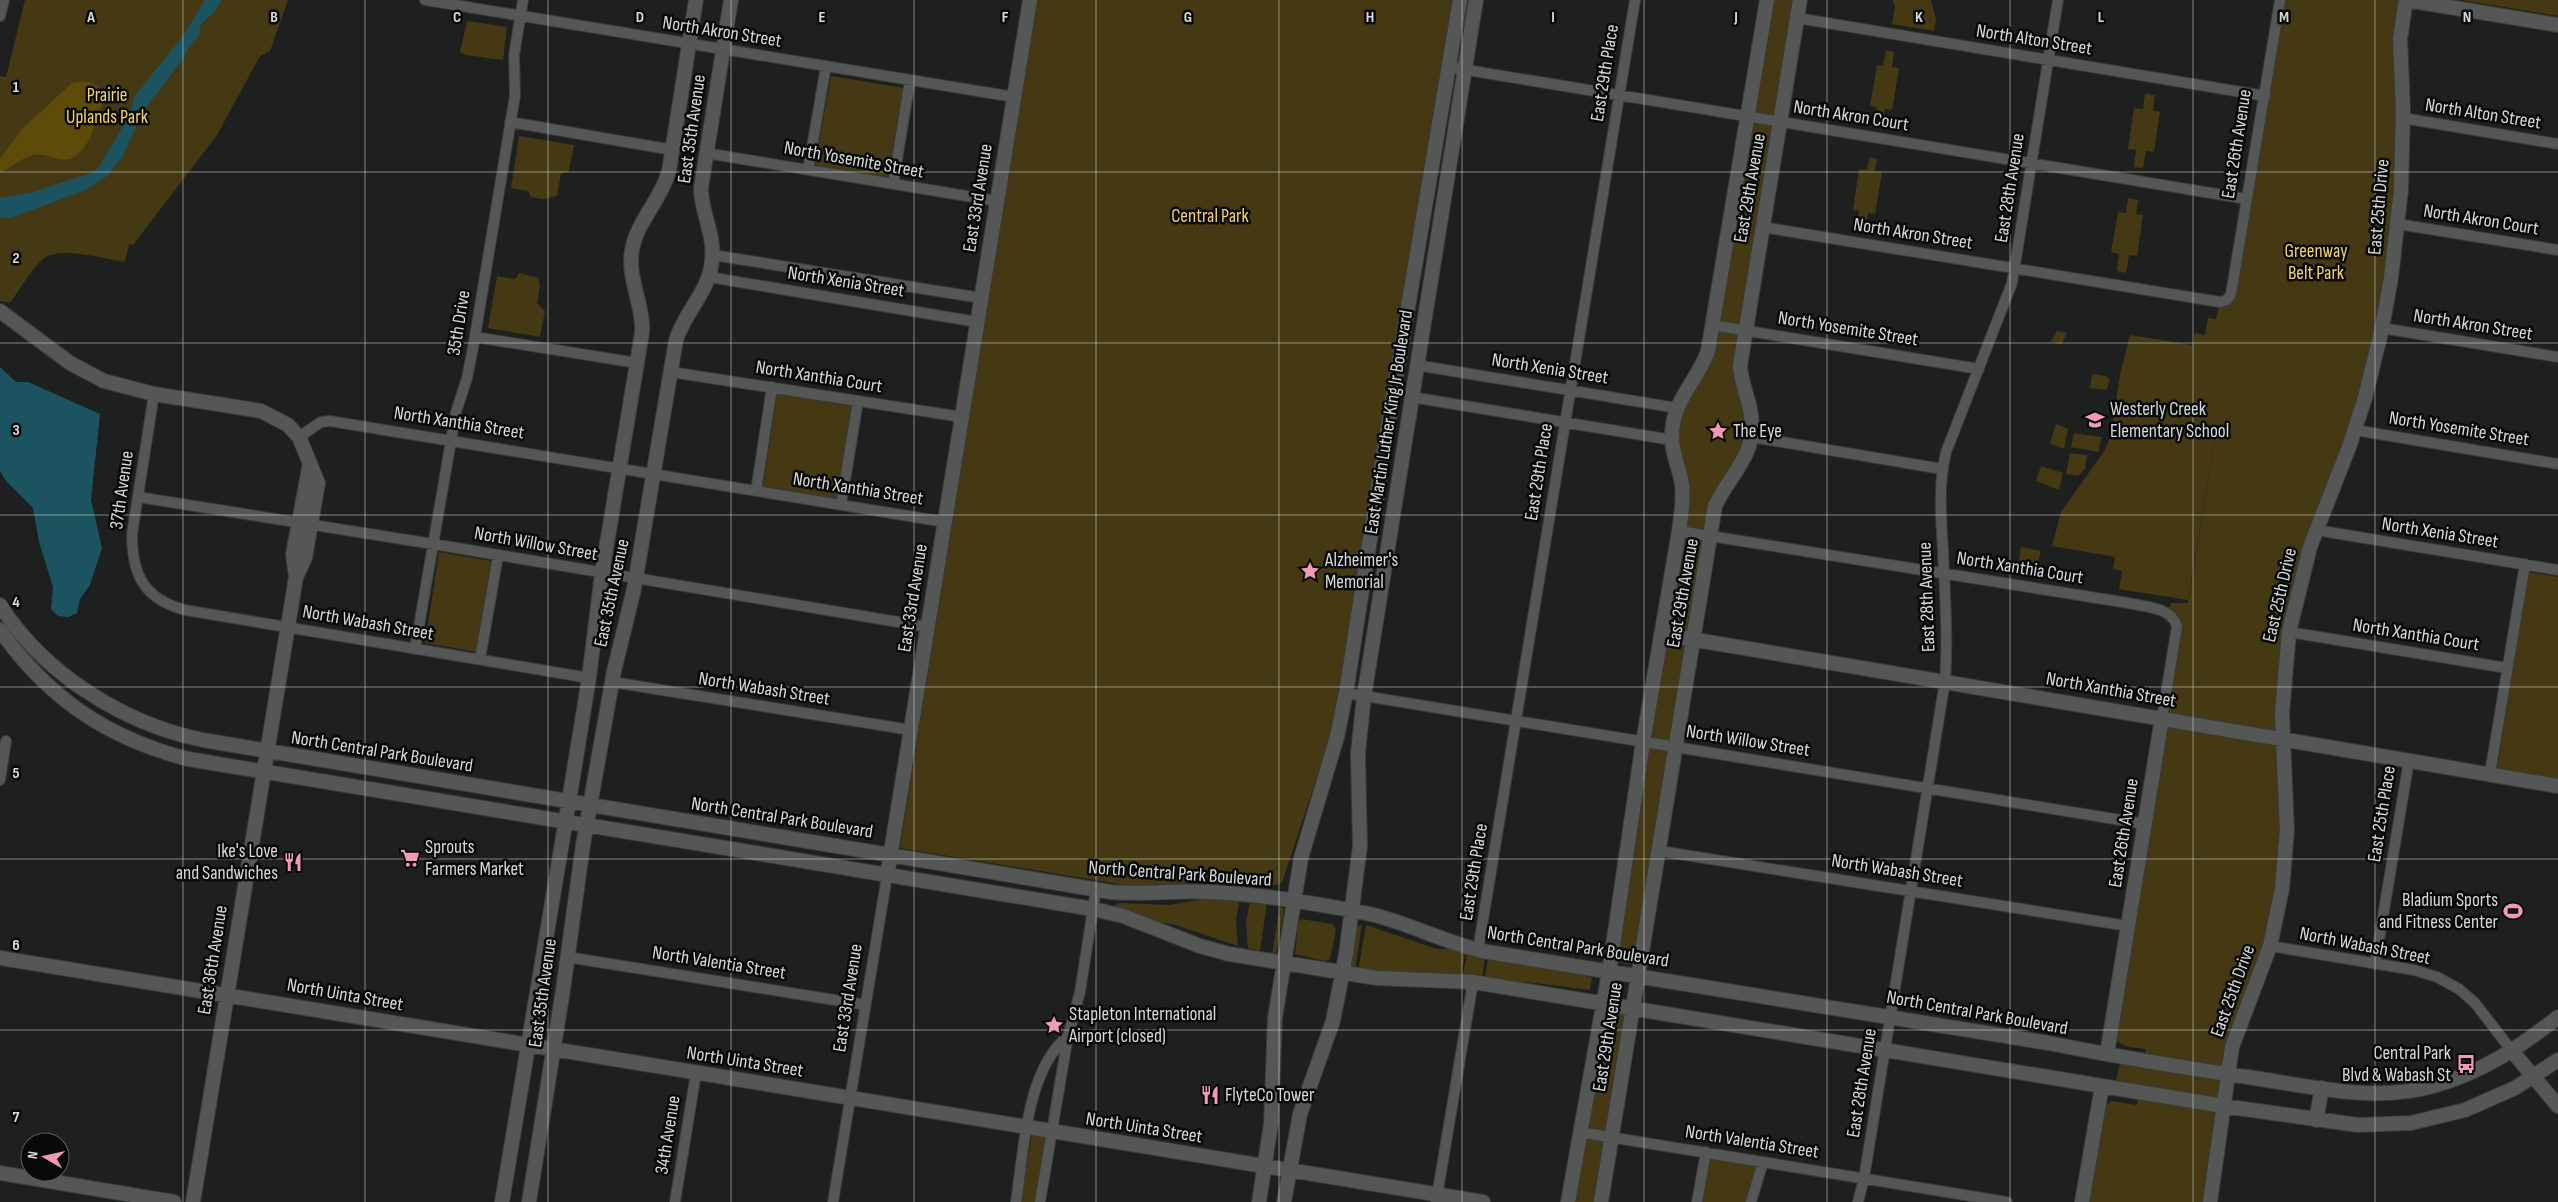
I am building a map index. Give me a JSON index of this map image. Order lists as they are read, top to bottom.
{
  "streets": {
    "street": [
      "North Akron Street",
      "North Alton Street",
      "East 29th Place",
      "North Akron Court",
      "East 35th Avenue",
      "East 26th Avenue",
      "North Yosemite Street",
      "East 29th Avenue",
      "East 28th Avenue",
      "East 33rd Avenue",
      "East 25th Drive",
      "North Xenia Street",
      "35th Drive",
      "North Xanthia Court",
      "East Martin Luther King Jr Boulevard",
      "North Xanthia Street",
      "37th Avenue",
      "North Willow Street",
      "North Wabash Street",
      "North Central Park Boulevard",
      "East 25th Place",
      "East 36th Avenue",
      "North Valentia Street",
      "North Uinta Street",
      "34th Avenue"
    ]
  },
  "crossings": [
    ["North Akron Street", "East 35th Avenue"],
    ["North Akron Street", "East 26th Avenue"],
    ["North Akron Street", "East 29th Avenue"],
    ["North Akron Street", "East 28th Avenue"],
    ["North Akron Street", "East 33rd Avenue"],
    ["North Akron Street", "East 25th Drive"],
    ["North Akron Street", "35th Drive"],
    ["North Alton Street", "East 26th Avenue"],
    ["North Alton Street", "East 29th Avenue"],
    ["North Alton Street", "East 28th Avenue"],
    ["North Alton Street", "East 25th Drive"],
    ["East 29th Place", "North Akron Court"],
    ["East 29th Place", "North Xenia Street"],
    ["East 29th Place", "North Willow Street"],
    ["East 29th Place", "North Central Park Boulevard"],
    ["North Akron Court", "East 26th Avenue"],
    ["North Akron Court", "East 29th Avenue"],
    ["North Akron Court", "East 28th Avenue"],
    ["North Akron Court", "East 25th Drive"],
    ["North Akron Court", "East Martin Luther King Jr Boulevard"],
    ["East 35th Avenue", "North Yosemite Street"],
    ["East 35th Avenue", "North Xenia Street"],
    ["East 35th Avenue", "North Xanthia Court"],
    ["East 35th Avenue", "North Xanthia Street"],
    ["East 35th Avenue", "North Willow Street"],
    ["East 35th Avenue", "North Wabash Street"],
    ["East 35th Avenue", "North Central Park Boulevard"],
    ["East 35th Avenue", "North Valentia Street"],
    ["East 35th Avenue", "North Uinta Street"],
    ["East 26th Avenue", "North Xanthia Court"],
    ["East 26th Avenue", "North Xanthia Street"],
    ["East 26th Avenue", "North Willow Street"],
    ["East 26th Avenue", "North Wabash Street"],
    ["East 26th Avenue", "North Central Park Boulevard"],
    ["North Yosemite Street", "East 29th Avenue"],
    ["North Yosemite Street", "East 28th Avenue"],
    ["North Yosemite Street", "East 33rd Avenue"],
    ["North Yosemite Street", "East 25th Drive"],
    ["East 29th Avenue", "North Xenia Street"],
    ["East 29th Avenue", "North Xanthia Court"],
    ["East 29th Avenue", "North Xanthia Street"],
    ["East 29th Avenue", "North Willow Street"],
    ["East 29th Avenue", "North Wabash Street"],
    ["East 29th Avenue", "North Central Park Boulevard"],
    ["East 29th Avenue", "North Valentia Street"],
    ["East 28th Avenue", "North Xanthia Court"],
    ["East 28th Avenue", "North Xanthia Street"],
    ["East 28th Avenue", "North Willow Street"],
    ["East 28th Avenue", "North Wabash Street"],
    ["East 28th Avenue", "North Central Park Boulevard"],
    ["East 28th Avenue", "North Valentia Street"],
    ["East 33rd Avenue", "North Xenia Street"],
    ["East 33rd Avenue", "North Xanthia Court"],
    ["East 33rd Avenue", "North Xanthia Street"],
    ["East 33rd Avenue", "North Willow Street"],
    ["East 33rd Avenue", "North Wabash Street"],
    ["East 33rd Avenue", "North Central Park Boulevard"],
    ["East 33rd Avenue", "North Valentia Street"],
    ["East 33rd Avenue", "North Uinta Street"],
    ["East 25th Drive", "North Xenia Street"],
    ["East 25th Drive", "North Xanthia Court"],
    ["East 25th Drive", "North Xanthia Street"],
    ["East 25th Drive", "North Wabash Street"],
    ["East 25th Drive", "North Central Park Boulevard"],
    ["North Xenia Street", "East Martin Luther King Jr Boulevard"],
    ["35th Drive", "North Xanthia Street"],
    ["35th Drive", "North Willow Street"],
    ["35th Drive", "North Wabash Street"],
    ["East Martin Luther King Jr Boulevard", "North Willow Street"],
    ["East Martin Luther King Jr Boulevard", "North Central Park Boulevard"],
    ["East Martin Luther King Jr Boulevard", "North Uinta Street"],
    ["North Xanthia Street", "East 25th Place"],
    ["North Xanthia Street", "East 36th Avenue"],
    ["37th Avenue", "North Willow Street"],
    ["37th Avenue", "North Wabash Street"],
    ["North Willow Street", "East 36th Avenue"],
    ["North Wabash Street", "North Central Park Boulevard"],
    ["North Wabash Street", "East 25th Place"],
    ["North Wabash Street", "East 36th Avenue"],
    ["North Central Park Boulevard", "East 36th Avenue"],
    ["East 36th Avenue", "North Uinta Street"],
    ["North Uinta Street", "34th Avenue"]
  ],
  "parks": ["Prairie Uplands Park", "Central Park", "Greenway Belt Park"],
  "places": {
    "school or university": ["Westerly Creek Elementary School"],
    "place": ["The Eye", "Alzheimer's Memorial", "Stapleton International Airport (closed)"],
    "supermarket": ["Sprouts Farmers Market"],
    "restaurant": ["Ike's Love and Sandwiches", "FlyteCo Tower"],
    "sports": ["Bladium Sports and Fitness Center"],
    "bus stop": ["Central Park Blvd & Wabash St"]
  },
  "north": "left",
  "grid": {
    "columns": [
      "A",
      "B",
      "C",
      "D",
      "E",
      "F",
      "G",
      "H",
      "I",
      "J",
      "K",
      "L",
      "M",
      "N"
    ],
    "rows": [
      "1",
      "2",
      "3",
      "4",
      "5",
      "6",
      "7"
    ]
  }
}
